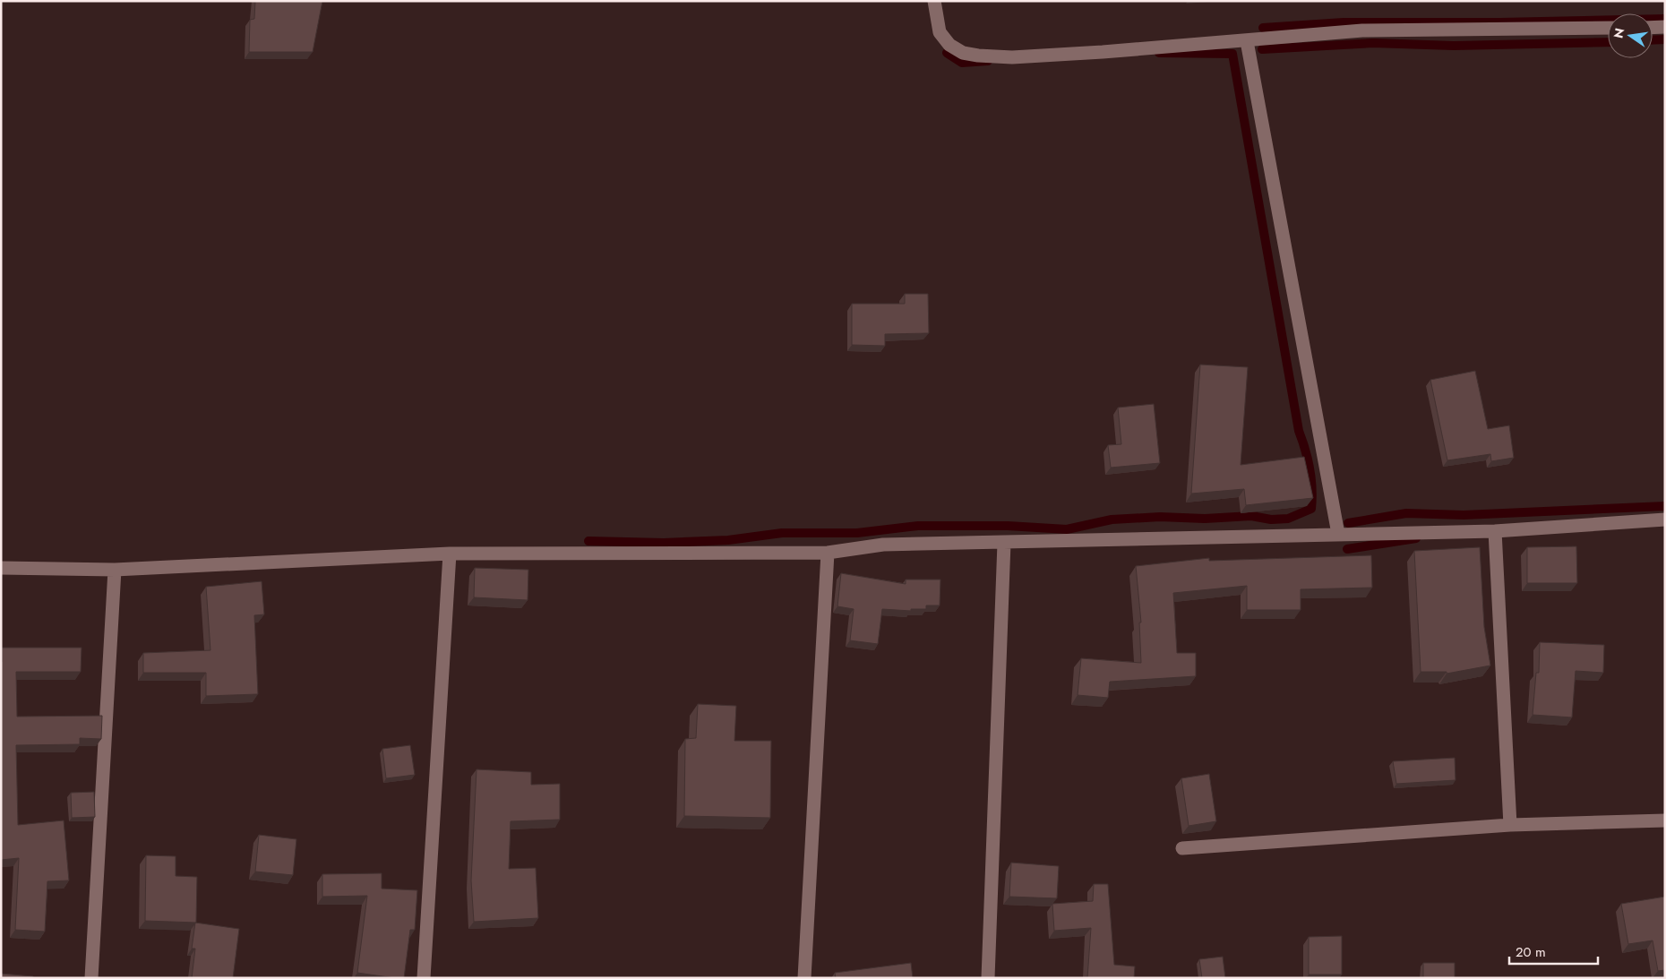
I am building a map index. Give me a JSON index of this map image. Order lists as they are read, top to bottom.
{
  "scale_bar": "20 m",
  "north": "left"
}
